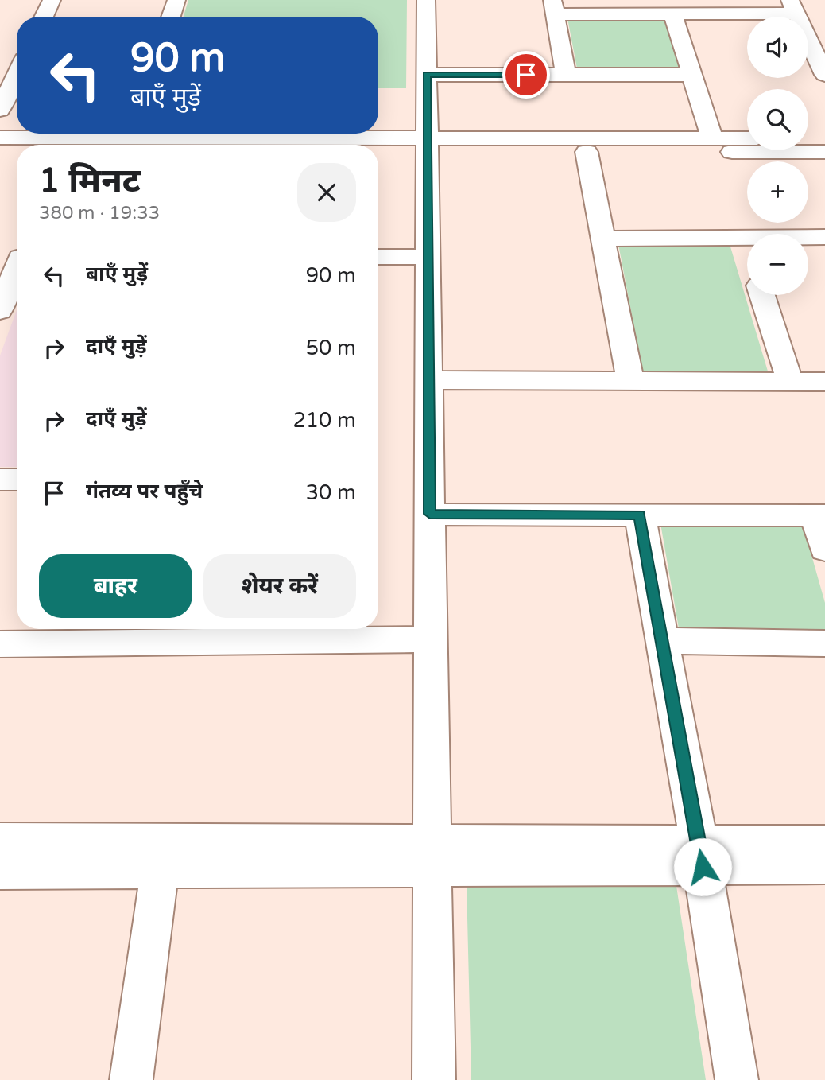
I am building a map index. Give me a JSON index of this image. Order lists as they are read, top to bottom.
{
  "page": {
    "map_buttons": ["+", "−"],
    "turn": ["90 m", "बाएँ मुड़ें"],
    "heading": ["1 मिनट", "380 m · 19:33"],
    "list": [
      {
        "name": "बाएँ मुड़ें",
        "value": "90 m"
      },
      {
        "name": "दाएँ मुड़ें",
        "value": "50 m"
      },
      {
        "name": "दाएँ मुड़ें",
        "value": "210 m"
      },
      {
        "name": "गंतव्य पर पहुँचे",
        "value": "30 m"
      }
    ],
    "buttons": ["बाहर", "शेयर करें"]
  }
}
